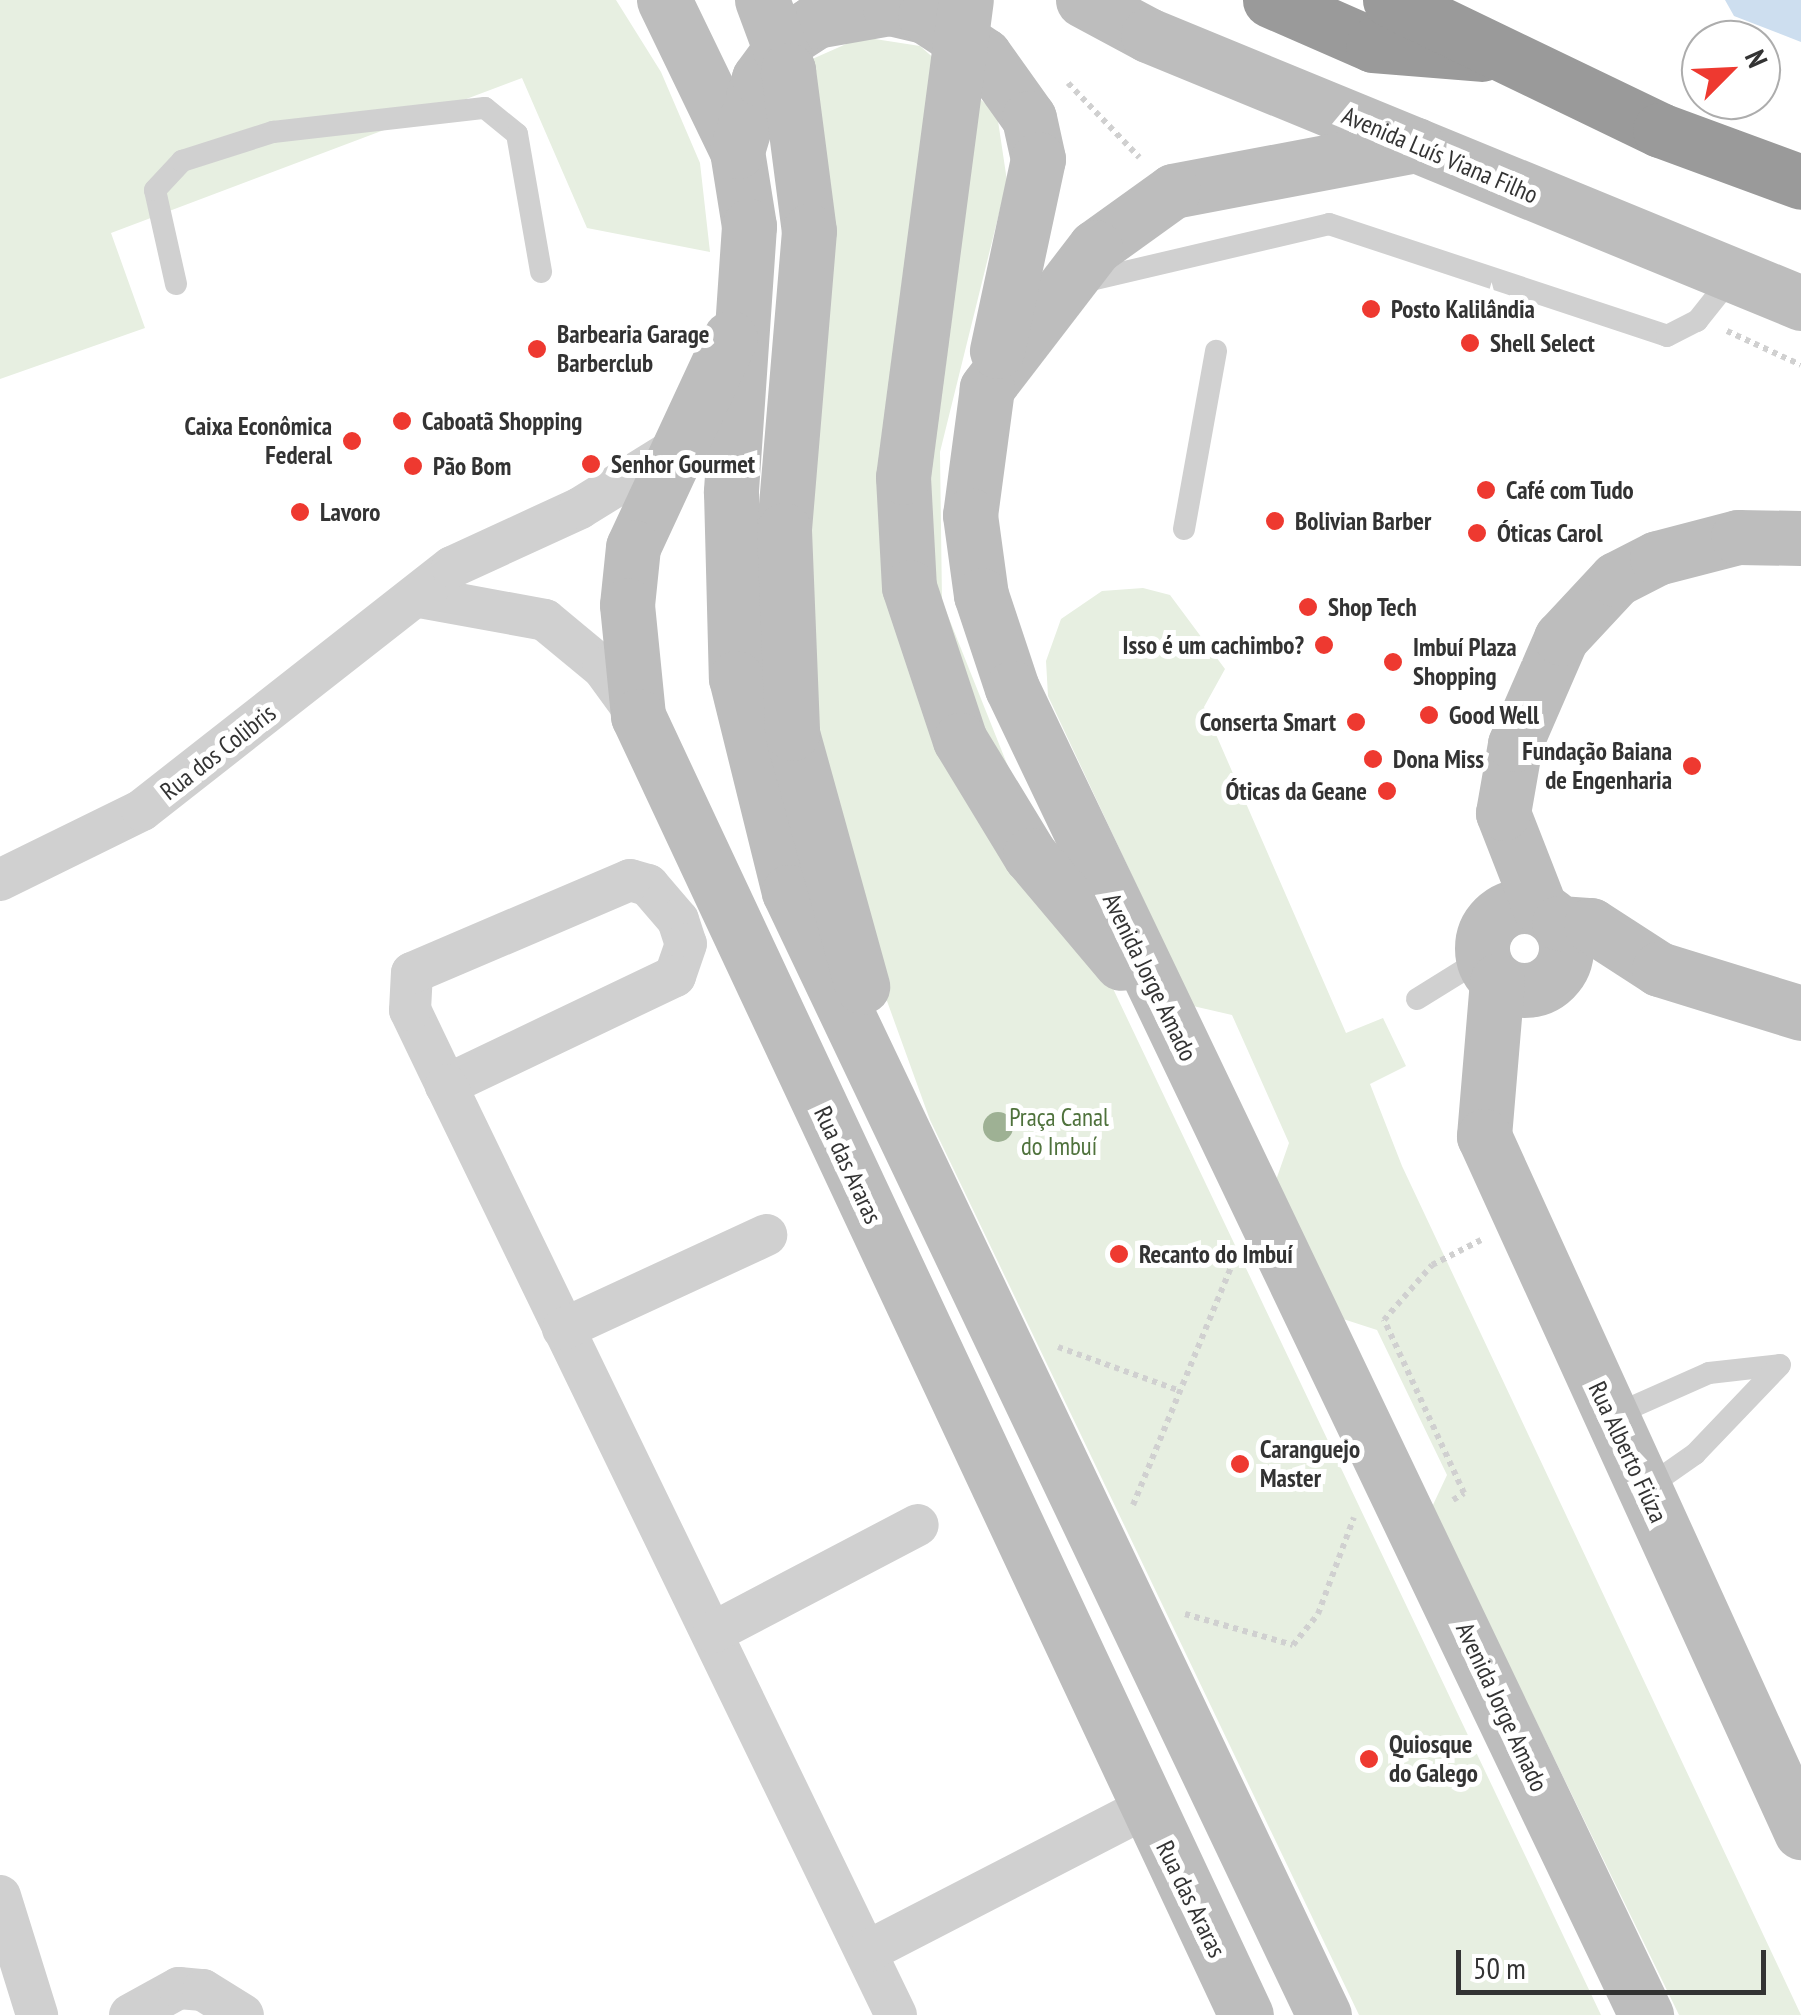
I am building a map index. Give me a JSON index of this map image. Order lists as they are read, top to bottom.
{
  "streets": {
    "main road": [
      "Avenida Luís Viana Filho",
      "Avenida Jorge Amado",
      "Rua das Araras",
      "Rua Alberto Fiúza"
    ],
    "street": ["Rua dos Colibris"]
  },
  "crossings": [
    ["Avenida Luís Viana Filho", "Avenida Jorge Amado"],
    ["Rua dos Colibris", "Rua das Araras"]
  ],
  "parks": ["Praça Canal do Imbuí"],
  "places": [
    "Posto Kalilândia",
    "Shell Select",
    "Barbearia Garage Barberclub",
    "Caboatã Shopping",
    "Caixa Econômica Federal",
    "Senhor Gourmet",
    "Pão Bom",
    "Café com Tudo",
    "Lavoro",
    "Bolivian Barber",
    "Óticas Carol",
    "Shop Tech",
    "Isso é um cachimbo?",
    "Imbuí Plaza Shopping",
    "Good Well",
    "Conserta Smart",
    "Dona Miss",
    "Fundação Baiana de Engenharia",
    "Óticas da Geane",
    "Recanto do Imbuí",
    "Caranguejo Master",
    "Quiosque do Galego"
  ],
  "scale_bar": "50 m",
  "north": "top right"
}
